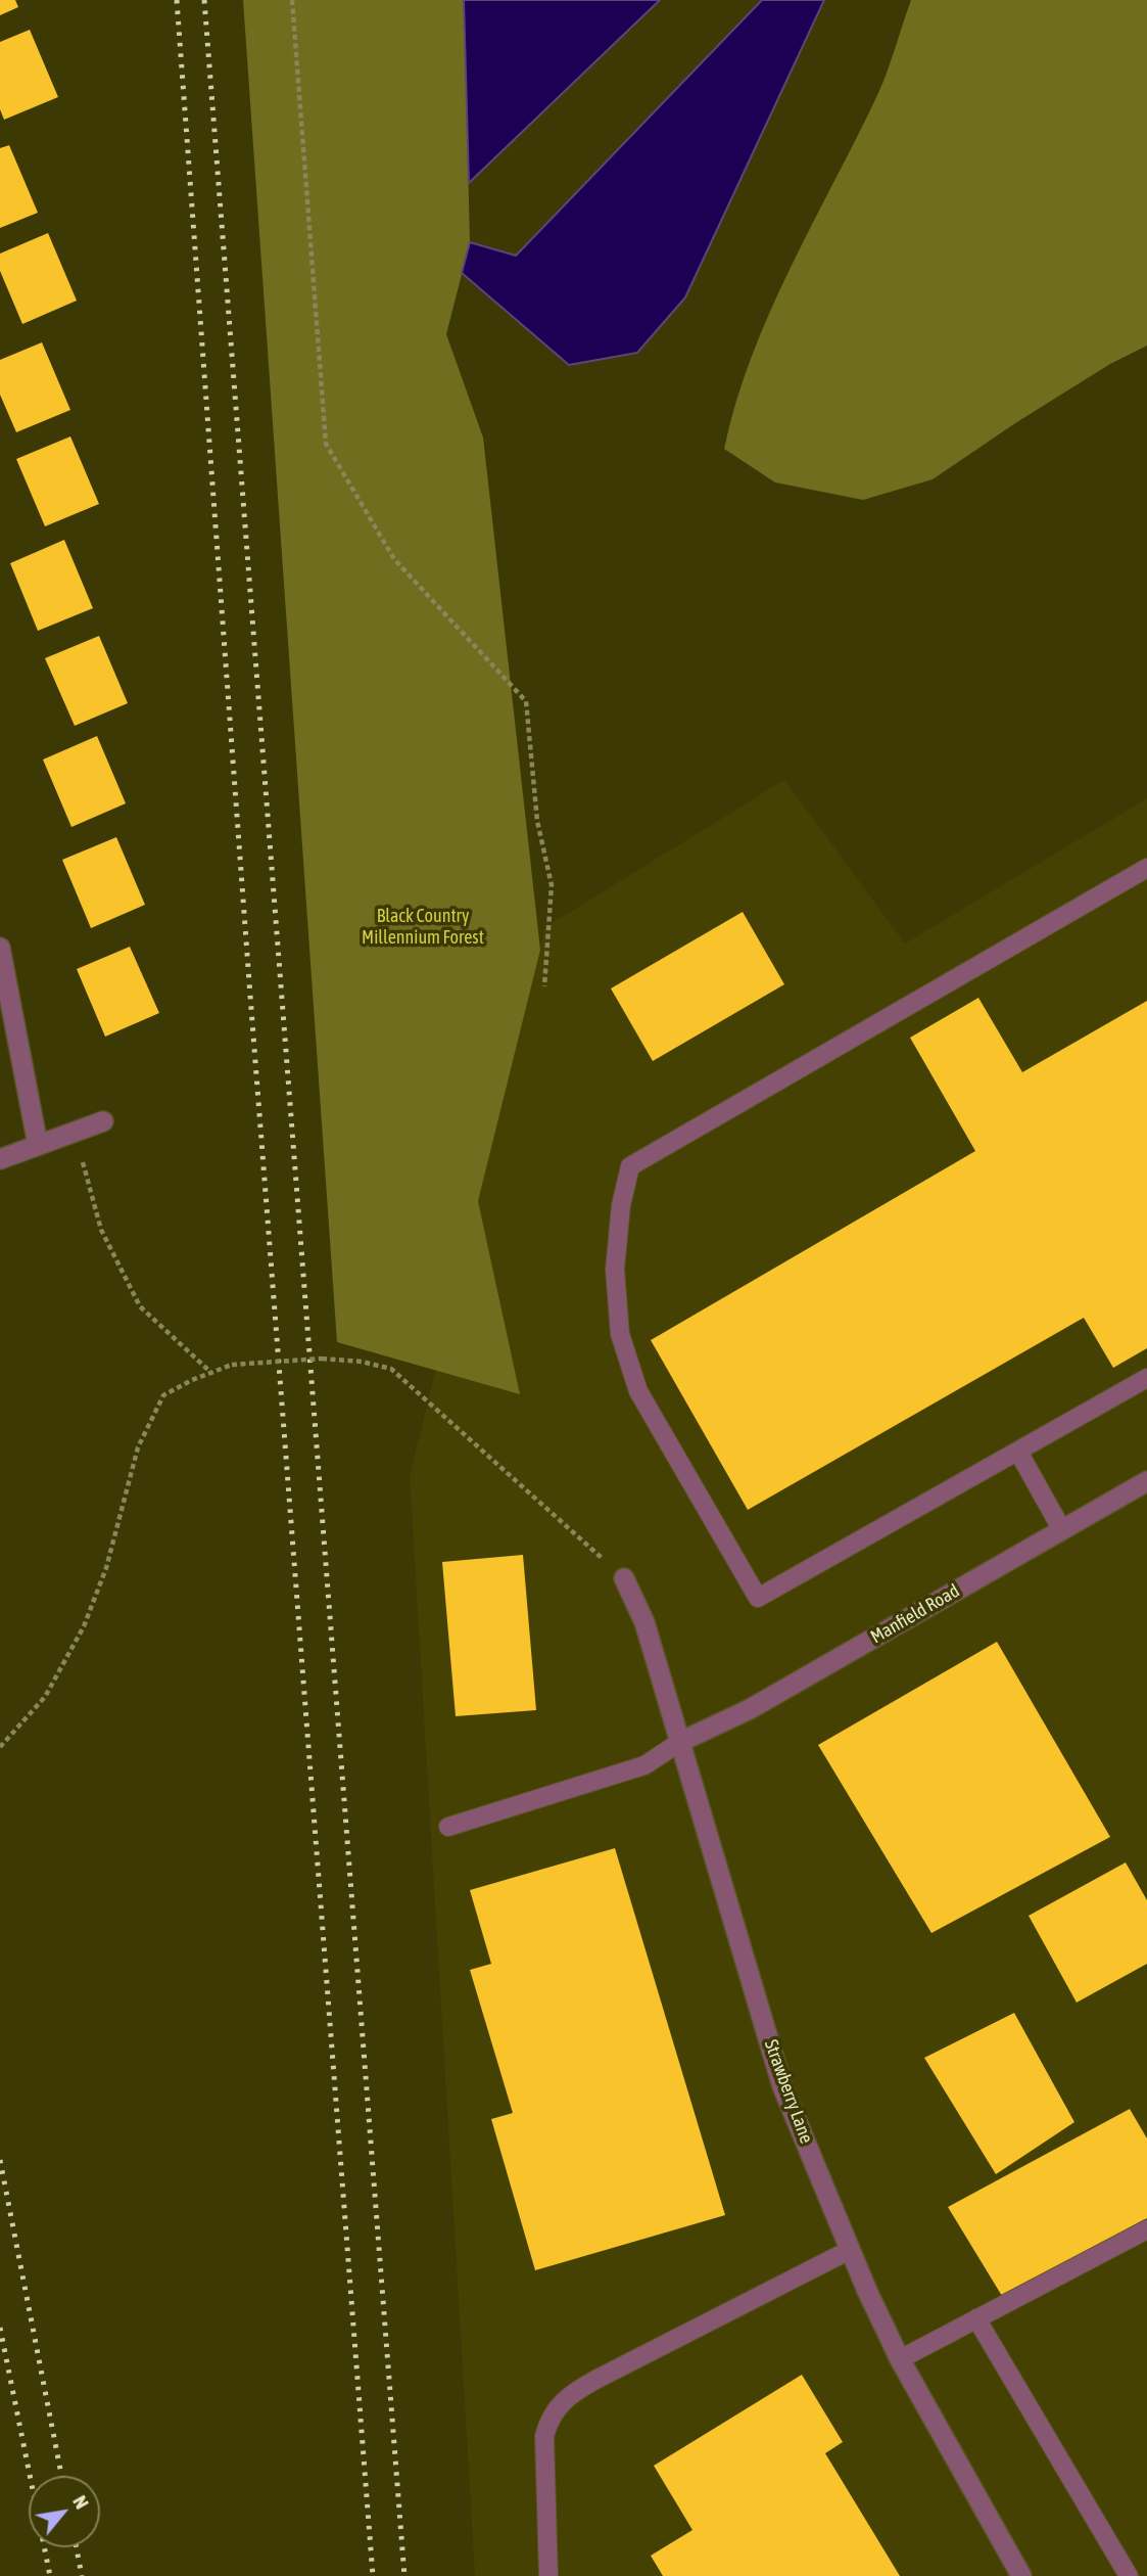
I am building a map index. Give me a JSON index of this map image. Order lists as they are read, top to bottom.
{
  "streets": {
    "street": ["Manfield Road", "Strawberry Lane"]
  },
  "crossings": [
    ["Manfield Road", "Strawberry Lane"]
  ],
  "parks": ["Black Country Millennium Forest"],
  "north": "top right"
}
